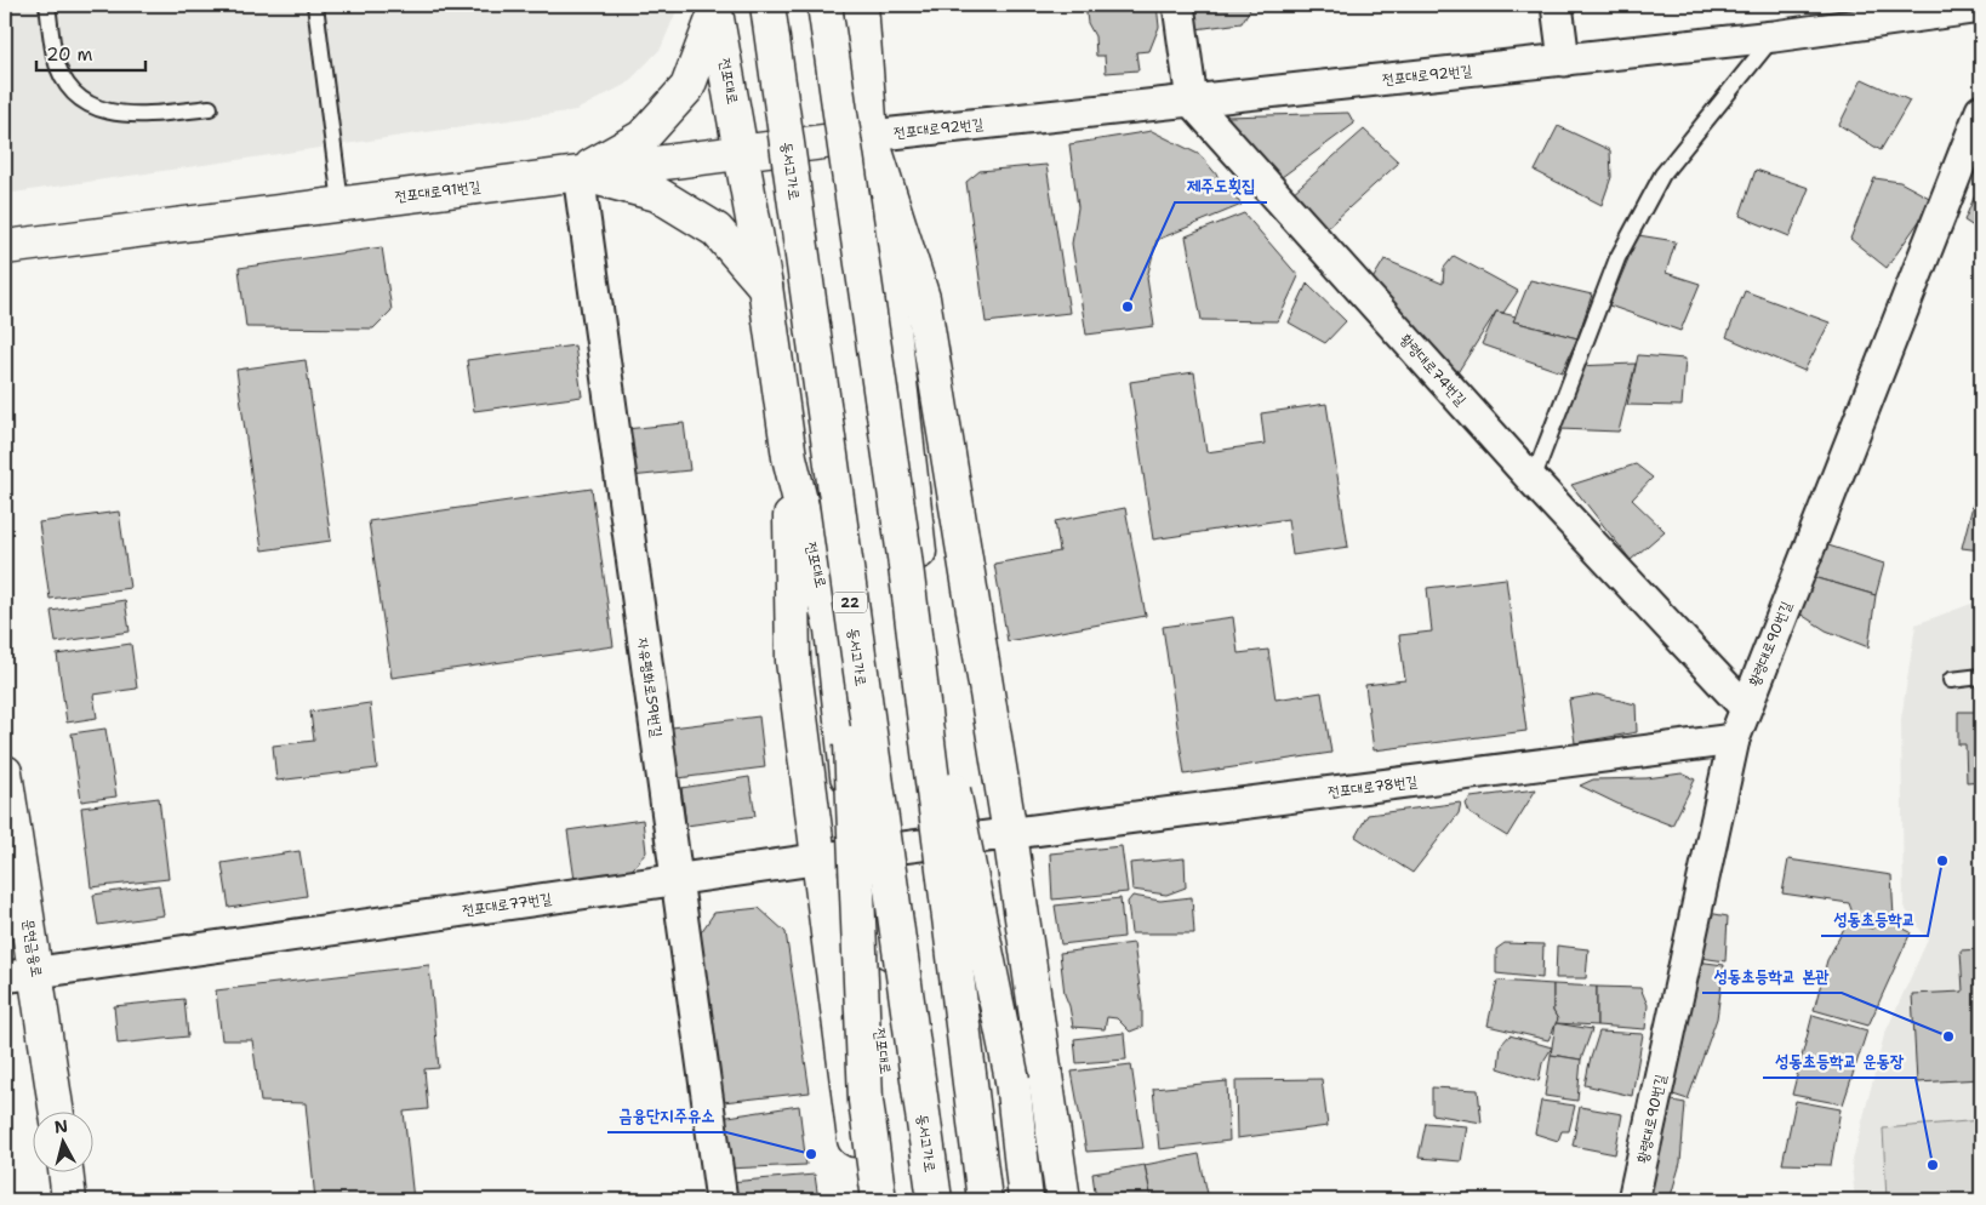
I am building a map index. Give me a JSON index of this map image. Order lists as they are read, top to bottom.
{
  "streets": {
    "main road": [
      "전포대로",
      "동서고가로",
      "전포대로91번길",
      "22",
      "문현금융로"
    ],
    "street": [
      "전포대로92번길",
      "황령대로74번길",
      "황령대로90번길",
      "자유평화로59번길",
      "전포대로78번길",
      "전포대로77번길"
    ]
  },
  "crossings": [
    ["전포대로92번길", "전포대로91번길"],
    ["전포대로92번길", "황령대로74번길"],
    ["전포대로", "전포대로91번길"],
    ["전포대로", "전포대로77번길"],
    ["전포대로91번길", "자유평화로59번길"],
    ["황령대로74번길", "황령대로90번길"],
    ["황령대로90번길", "전포대로78번길"],
    ["자유평화로59번길", "전포대로77번길"],
    ["전포대로78번길", "전포대로77번길"],
    ["전포대로77번길", "문현금융로"]
  ],
  "places": [
    "제주도횟집",
    "성동초등학교",
    "성동초등학교 본관",
    "금융단지주유소",
    "성동초등학교 운동장"
  ],
  "scale_bar": "20 m",
  "north": "top"
}
